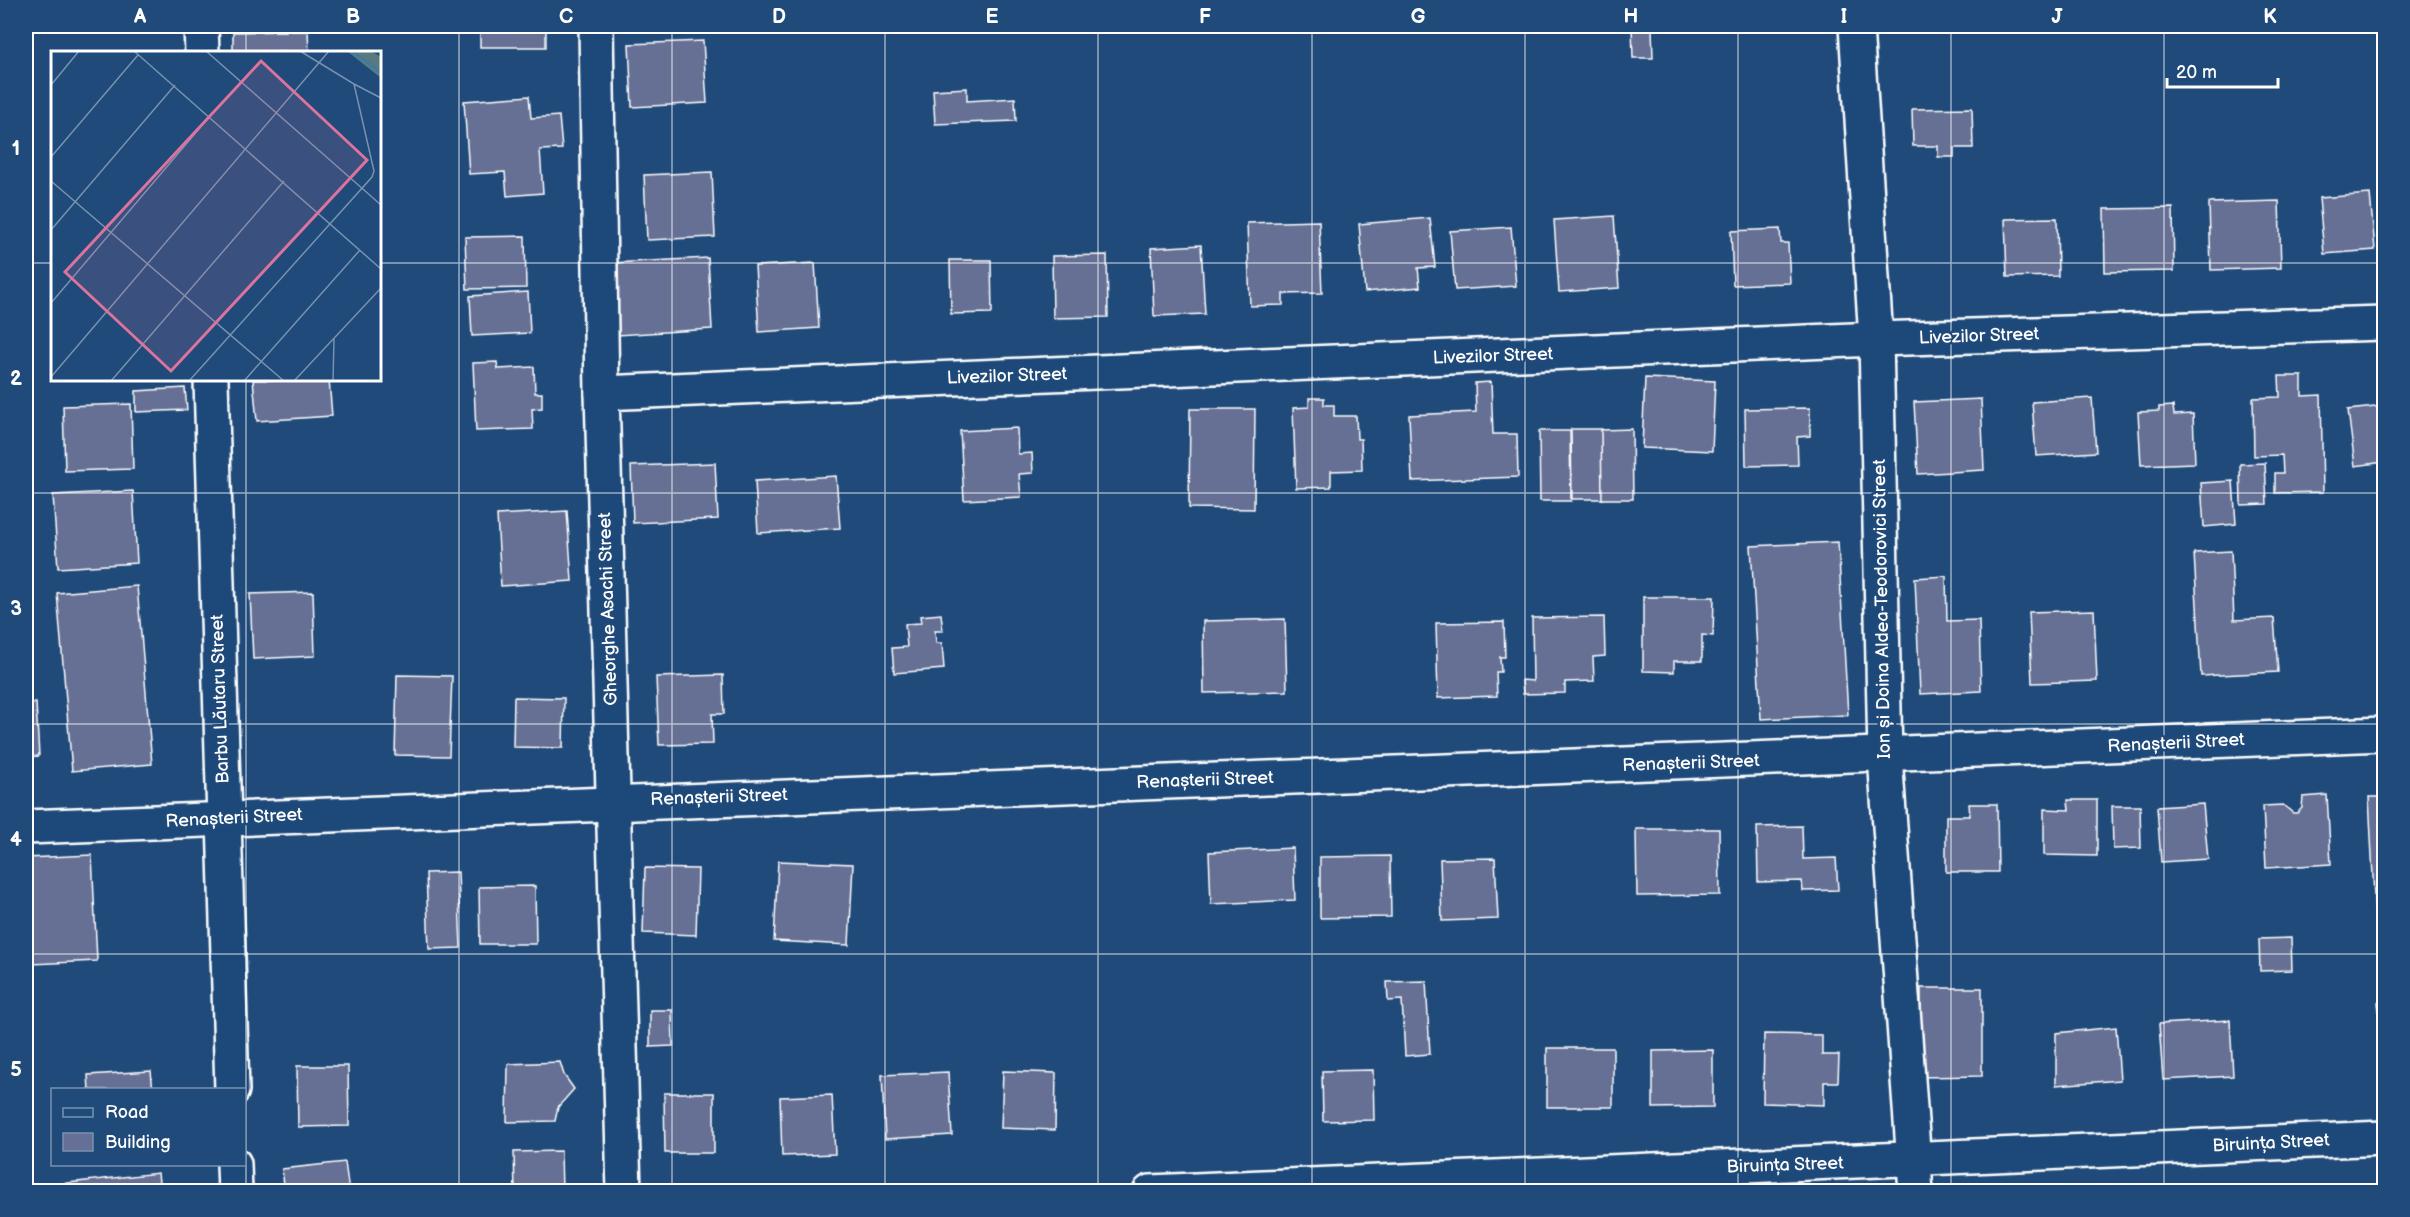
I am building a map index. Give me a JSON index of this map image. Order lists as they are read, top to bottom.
{
  "streets": {
    "street": [
      "Livezilor Street",
      "Gheorghe Asachi Street",
      "Ion și Doina Aldea-Teodorovici Street",
      "Barbu Lăutaru Street",
      "Renașterii Street",
      "Biruința Street"
    ]
  },
  "crossings": [
    ["Livezilor Street", "Gheorghe Asachi Street"],
    ["Livezilor Street", "Ion și Doina Aldea-Teodorovici Street"],
    ["Gheorghe Asachi Street", "Renașterii Street"],
    ["Ion și Doina Aldea-Teodorovici Street", "Renașterii Street"],
    ["Ion și Doina Aldea-Teodorovici Street", "Biruința Street"],
    ["Barbu Lăutaru Street", "Renașterii Street"]
  ],
  "legend": ["Road", "Building"],
  "scale_bar": "20 m",
  "grid": {
    "columns": [
      "A",
      "B",
      "C",
      "D",
      "E",
      "F",
      "G",
      "H",
      "I",
      "J",
      "K"
    ],
    "rows": [
      "1",
      "2",
      "3",
      "4",
      "5"
    ]
  }
}
